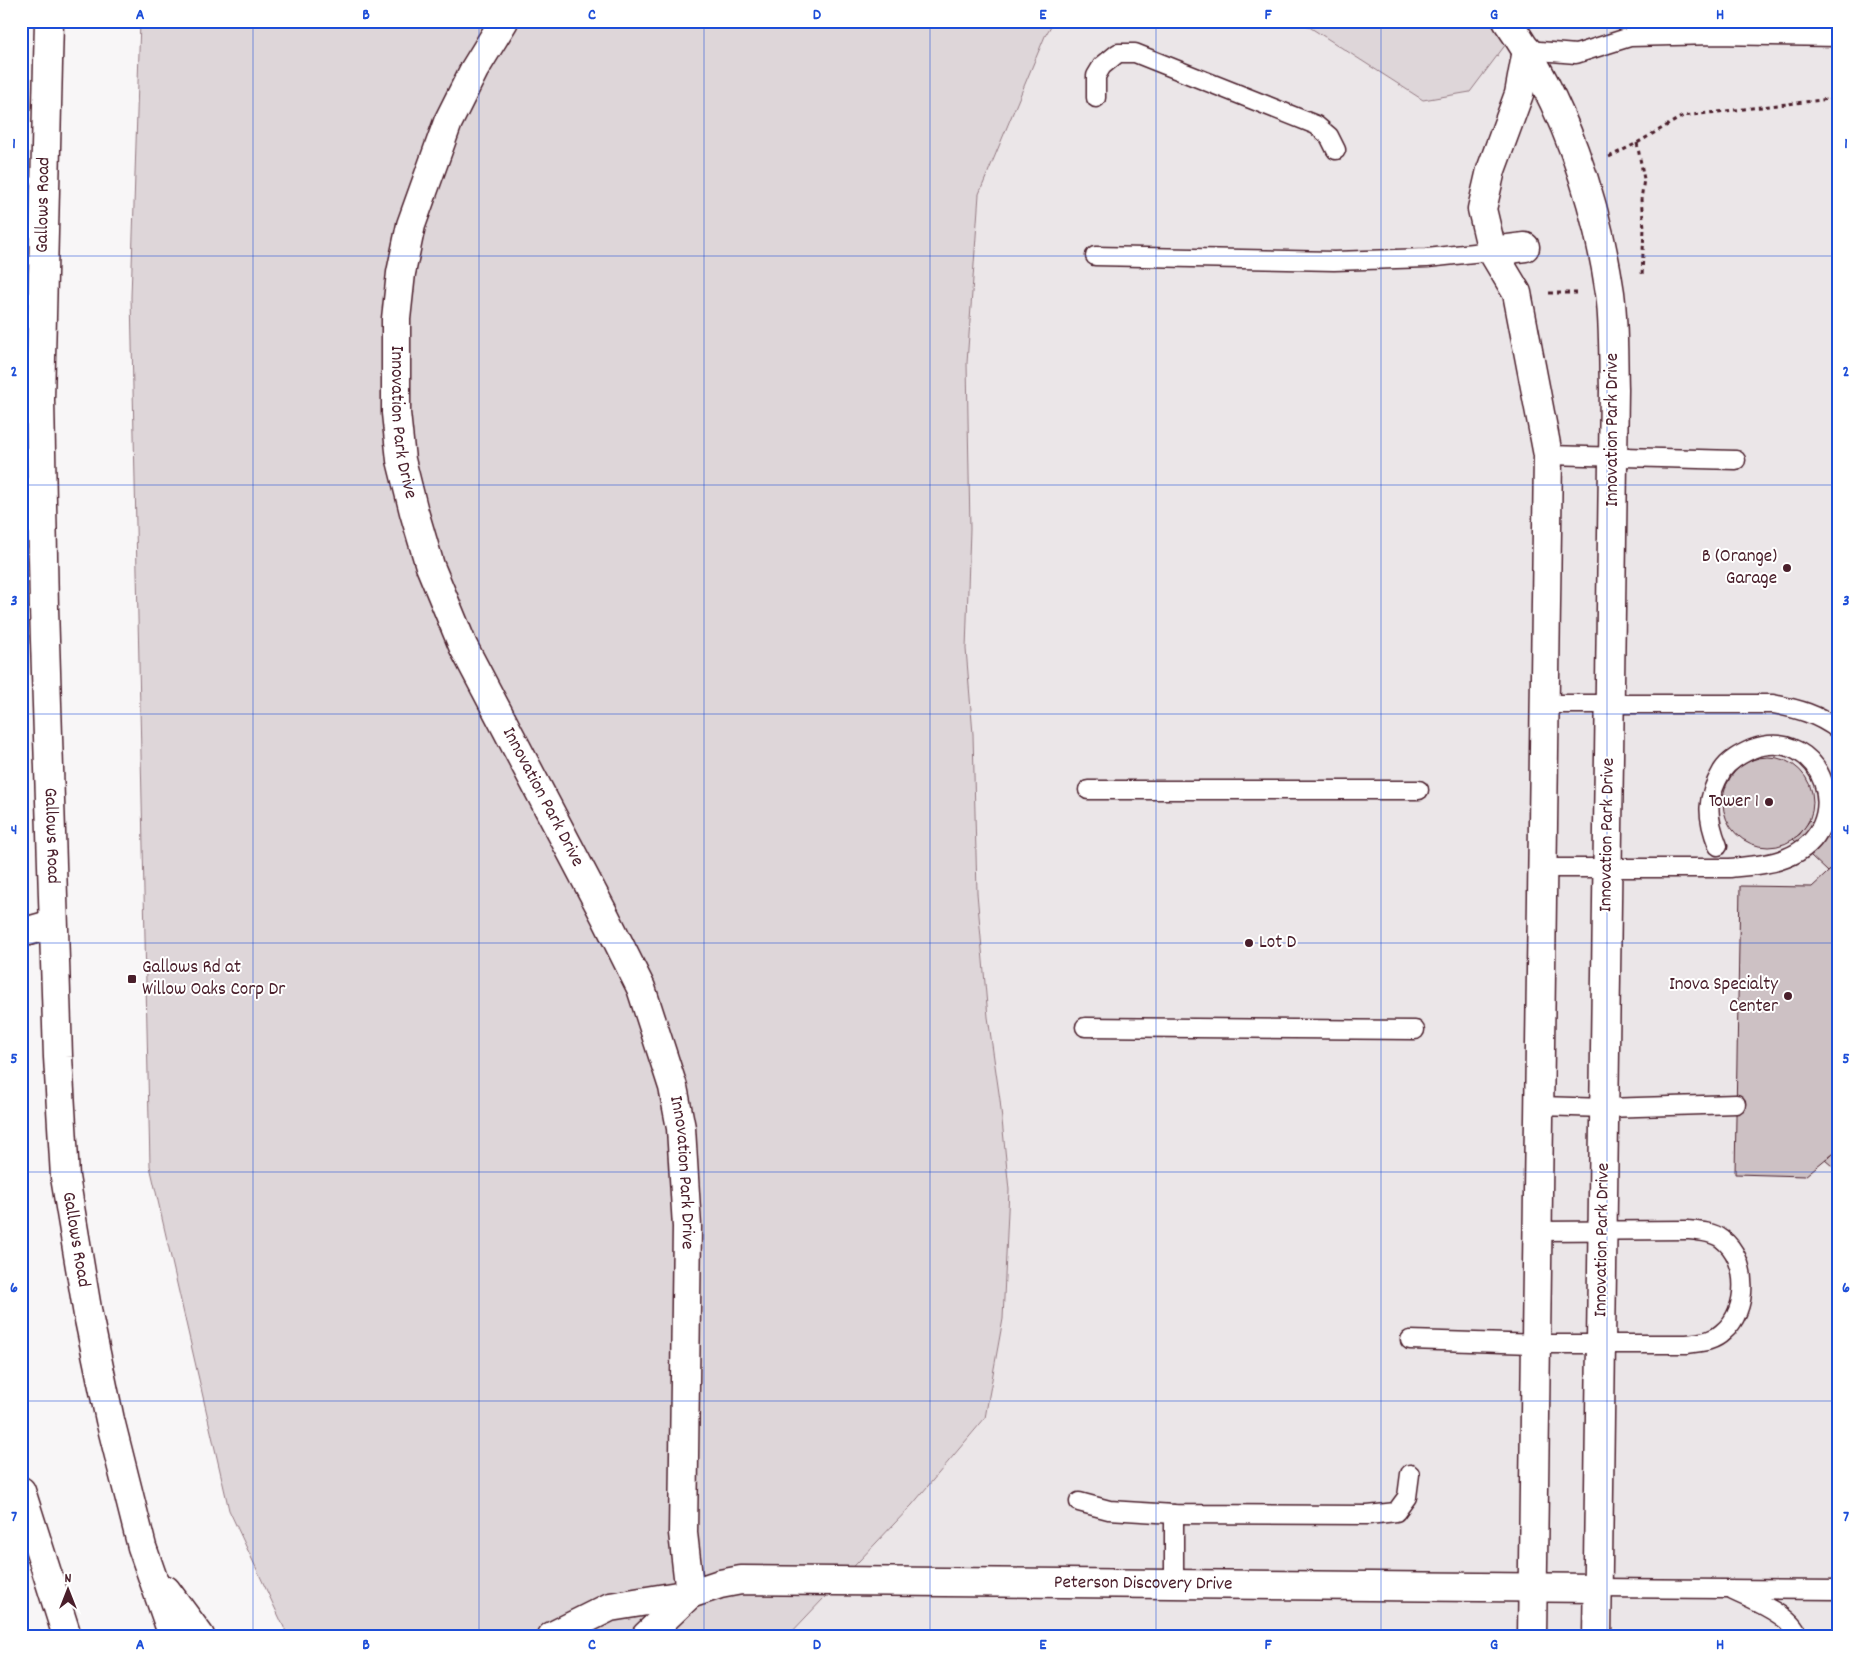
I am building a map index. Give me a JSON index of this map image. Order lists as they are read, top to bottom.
{
  "streets": {
    "street": ["Gallows Road", "Innovation Park Drive", "Peterson Discovery Drive"]
  },
  "crossings": [
    ["Innovation Park Drive", "Peterson Discovery Drive"]
  ],
  "places": {
    "other": [
      "B (Orange) Garage",
      "Tower 1",
      "Lot D",
      "Inova Specialty Center"
    ],
    "transit": ["Gallows Rd at Willow Oaks Corp Dr"]
  },
  "north": "top",
  "grid": {
    "columns": [
      "A",
      "B",
      "C",
      "D",
      "E",
      "F",
      "G",
      "H"
    ],
    "rows": [
      "1",
      "2",
      "3",
      "4",
      "5",
      "6",
      "7"
    ]
  }
}
